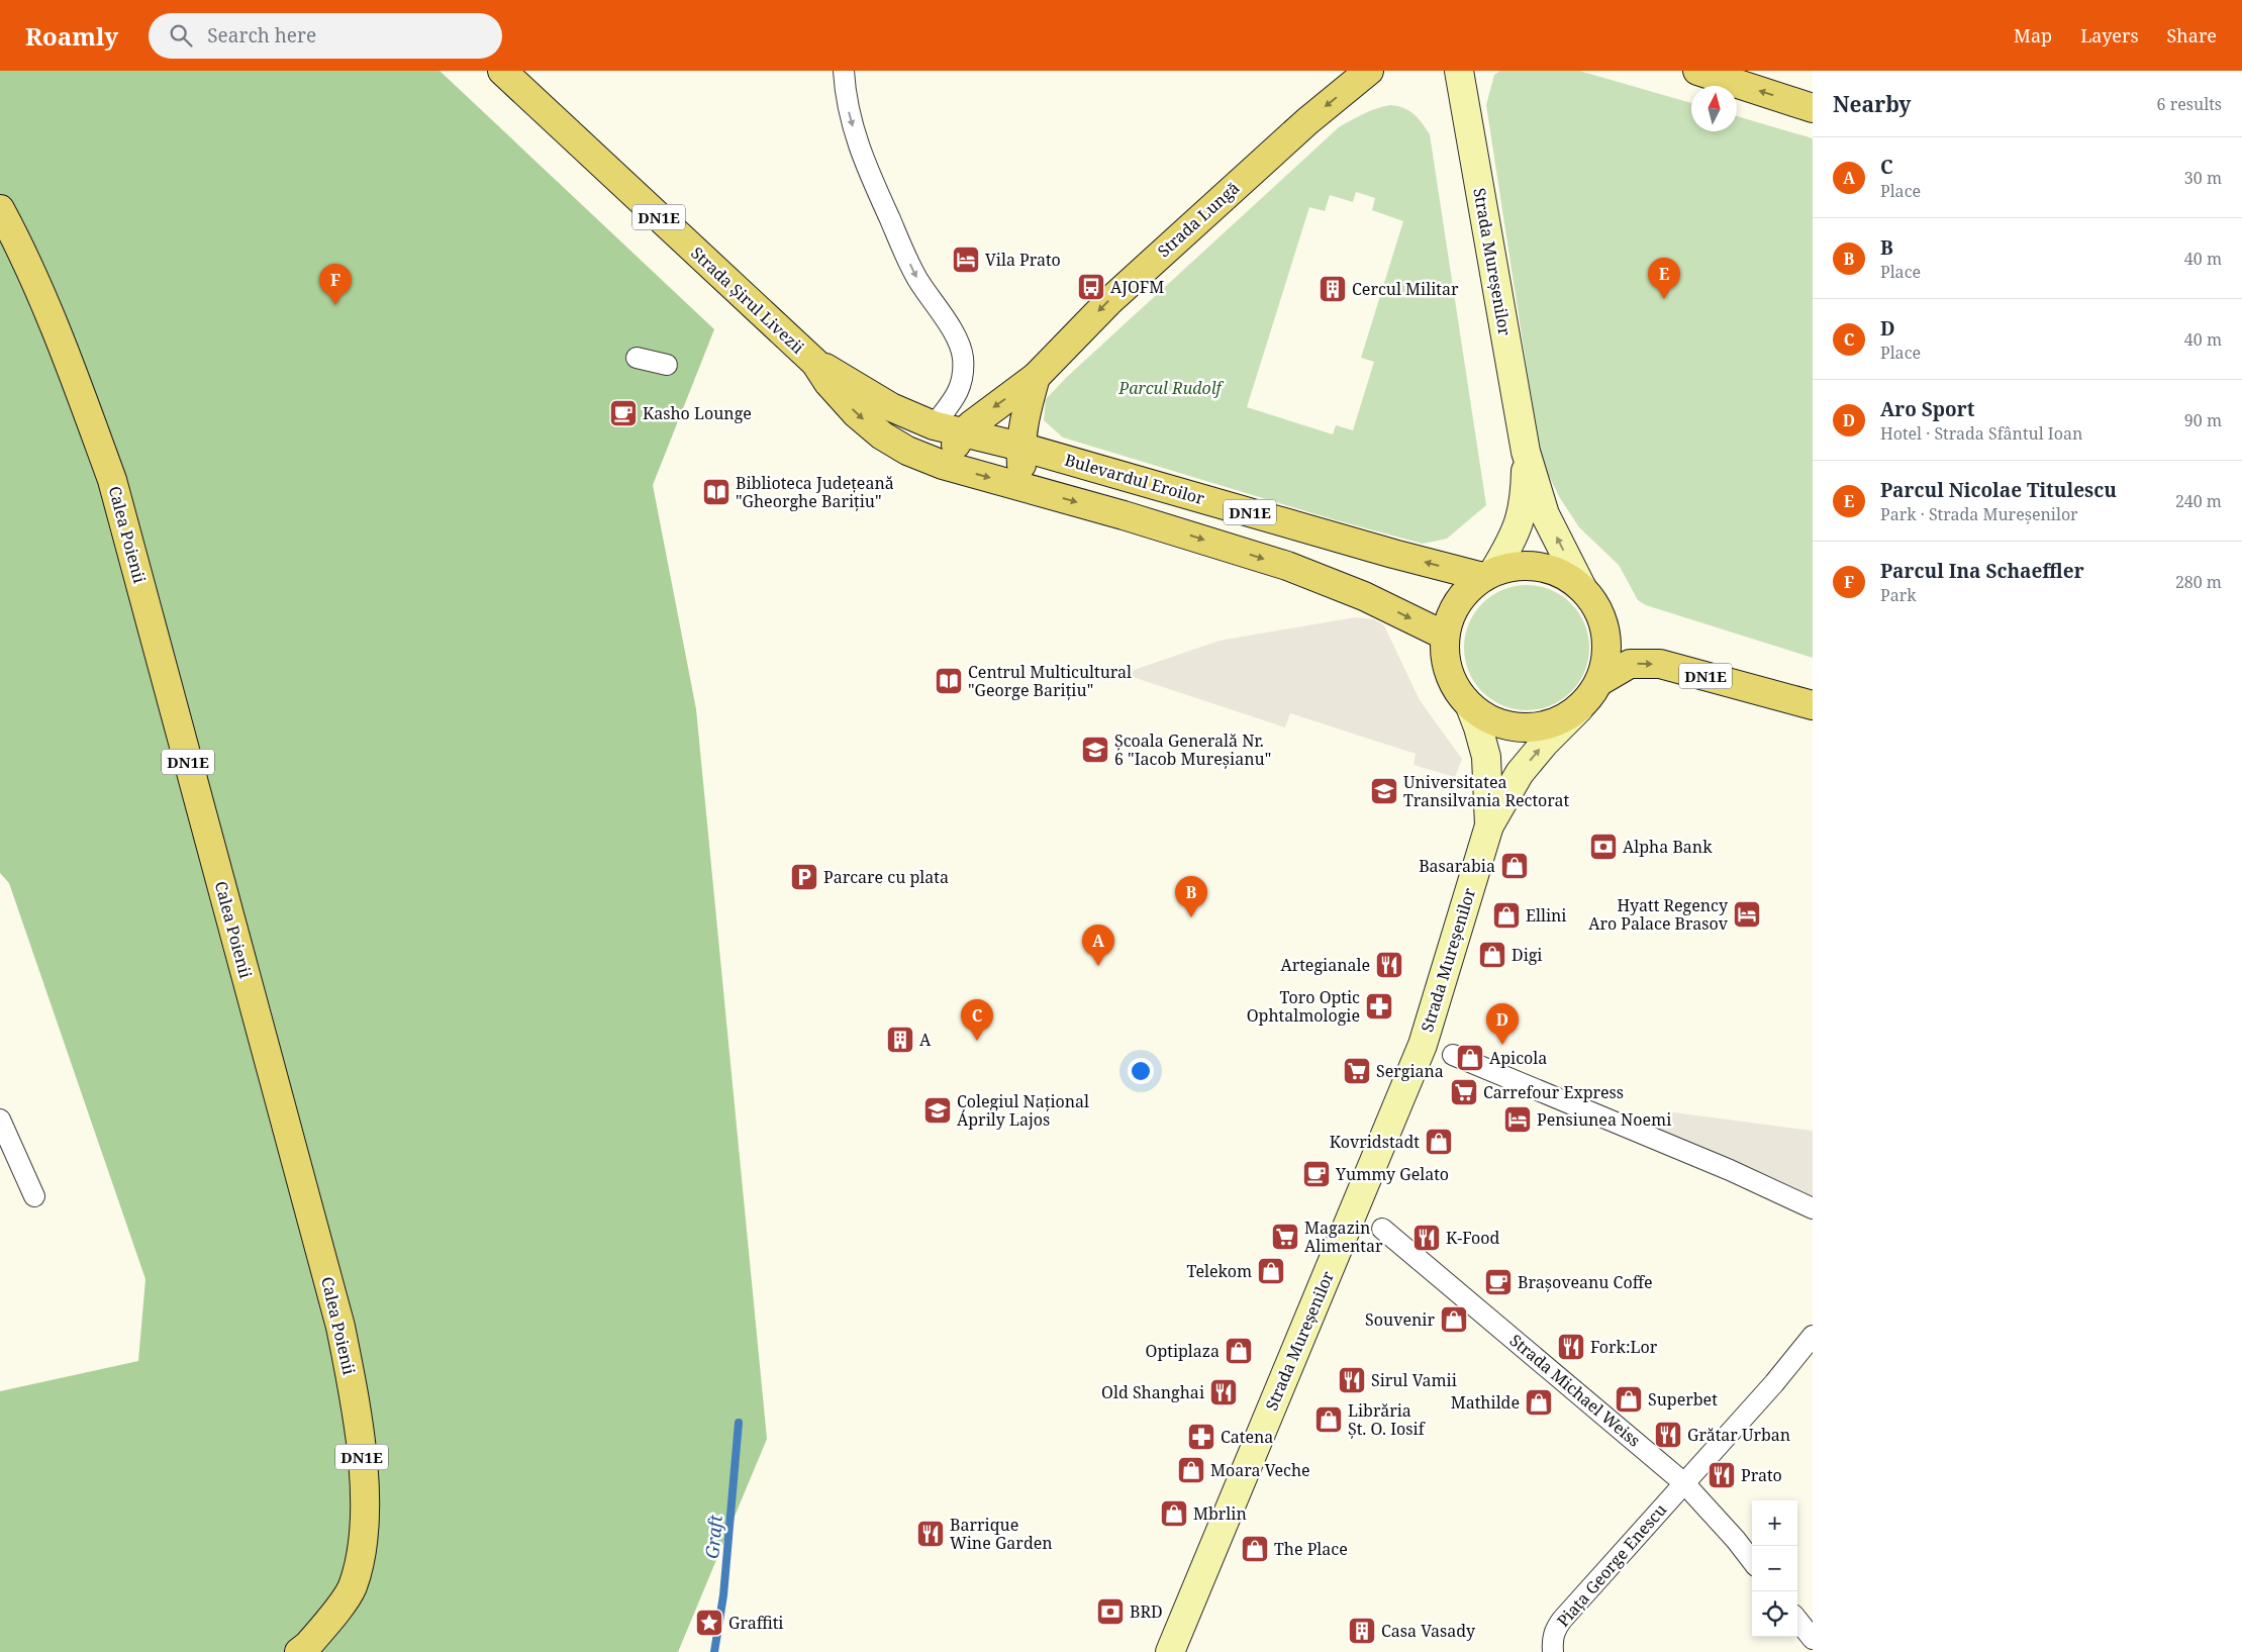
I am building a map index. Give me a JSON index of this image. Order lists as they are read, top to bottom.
{
  "streets": {
    "main road": [
      "DN1E",
      "Strada Lungă",
      "Strada Șirul Livezii",
      "Bulevardul Eroilor",
      "Calea Poienii"
    ],
    "street": ["Strada Mureșenilor", "Strada Michael Weiss", "Piața George Enescu"]
  },
  "crossings": [
    ["DN1E", "Strada Lungă"],
    ["DN1E", "Strada Mureșenilor"],
    ["DN1E", "Strada Șirul Livezii"],
    ["DN1E", "Bulevardul Eroilor"],
    ["Strada Lungă", "Strada Șirul Livezii"],
    ["Strada Lungă", "Bulevardul Eroilor"],
    ["Strada Mureșenilor", "Bulevardul Eroilor"],
    ["Strada Șirul Livezii", "Bulevardul Eroilor"],
    ["Strada Michael Weiss", "Piața George Enescu"]
  ],
  "one_way": ["Strada Lungă"],
  "water": ["Graft"],
  "parks": ["Parcul Rudolf"],
  "places": {
    "hotel": ["Vila Prato", "Hyatt Regency Aro Palace Brasov", "Pensiunea Noemi"],
    "bus stop": ["AJOFM"],
    "building": ["Cercul Militar", "A", "Casa Vasady"],
    "cafe": ["Kasho Lounge", "Yummy Gelato", "Brașoveanu Coffe"],
    "library": ["Biblioteca Județeană \"Gheorghe Barițiu\"", "Centrul Multicultural \"George Barițiu\""],
    "school or university": ["Școala Generală Nr. 6 \"Iacob Mureșianu\"", "Universitatea Transilvania Rectorat", "Colegiul Național Áprily Lajos"],
    "bank": ["Alpha Bank", "BRD"],
    "shop": [
      "Basarabia",
      "Ellini",
      "Digi",
      "Apicola",
      "Kovridstadt",
      "Telekom",
      "Souvenir",
      "Optiplaza",
      "Superbet",
      "Mathilde",
      "Librăria Șt. O. Iosif",
      "Moara Veche",
      "Mbrlin",
      "The Place"
    ],
    "parking": ["Parcare cu plata"],
    "restaurant": [
      "Artegianale",
      "K-Food",
      "Fork:Lor",
      "Sirul Vamii",
      "Old Shanghai",
      "Grătar Urban",
      "Prato",
      "Barrique Wine Garden"
    ],
    "pharmacy": ["Toro Optic Ophtalmologie", "Catena"],
    "supermarket": ["Sergiana", "Carrefour Express", "Magazin Alimentar"],
    "place": ["Graffiti"]
  },
  "north": "top",
  "page": {
    "header": "Roamly",
    "search": "Search here",
    "nav": ["Map", "Layers", "Share"],
    "heading": ["Nearby", "6 results"],
    "list": [
      {
        "mark": "A",
        "name": "C",
        "note": "Place",
        "value": "30 m"
      },
      {
        "mark": "B",
        "name": "B",
        "note": "Place",
        "value": "40 m"
      },
      {
        "mark": "C",
        "name": "D",
        "note": "Place",
        "value": "40 m"
      },
      {
        "mark": "D",
        "name": "Aro Sport",
        "note": "Hotel · Strada Sfântul Ioan",
        "value": "90 m"
      },
      {
        "mark": "E",
        "name": "Parcul Nicolae Titulescu",
        "note": "Park · Strada Mureșenilor",
        "value": "240 m"
      },
      {
        "mark": "F",
        "name": "Parcul Ina Schaeffler",
        "note": "Park",
        "value": "280 m"
      }
    ],
    "pins": [
      "E",
      "F",
      "B",
      "A",
      "C",
      "D"
    ],
    "map_buttons": ["+", "−"]
  }
}
